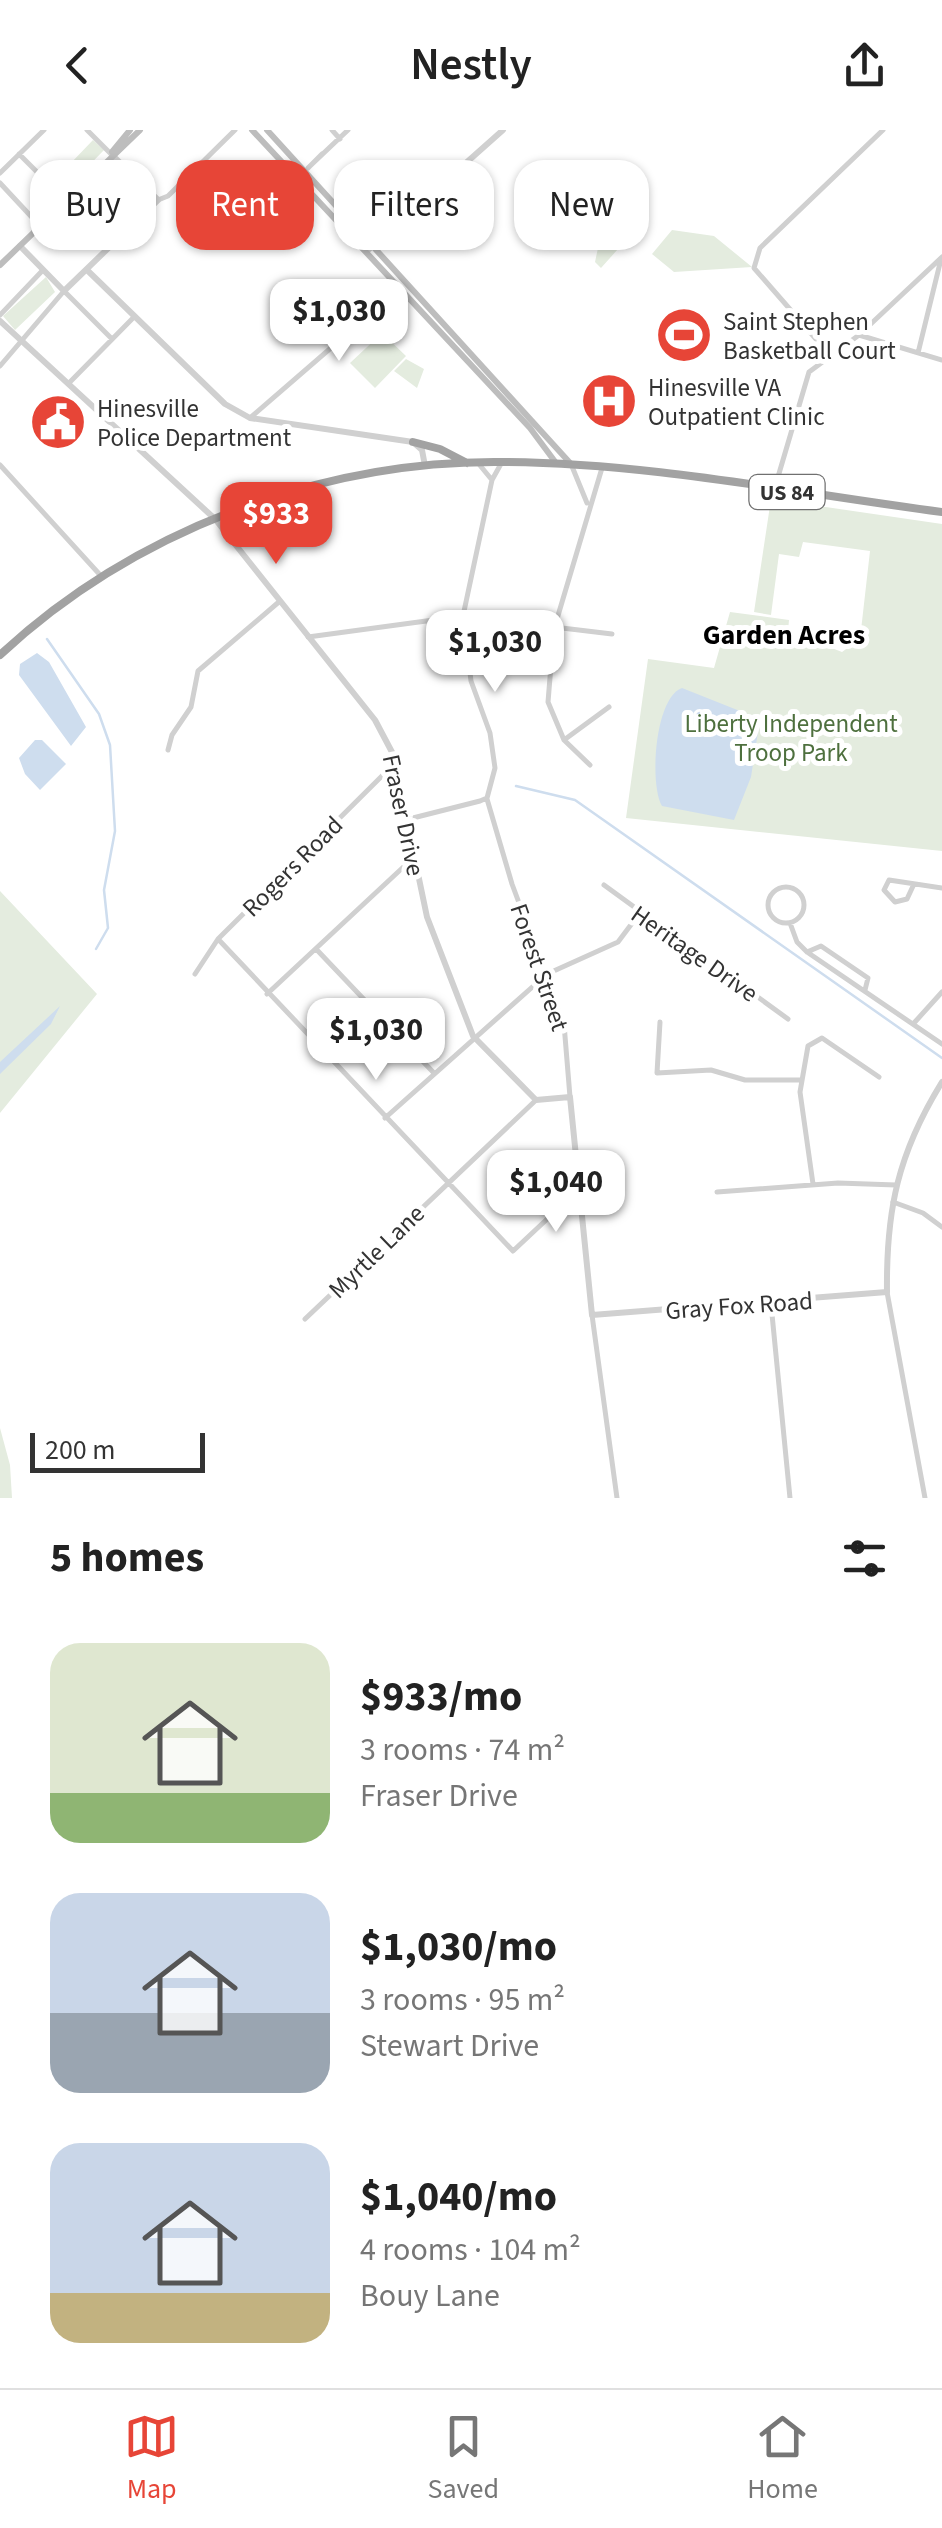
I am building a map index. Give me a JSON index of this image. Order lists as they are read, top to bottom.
{
  "streets": {
    "highway": ["US 84"],
    "street": [
      "Fraser Drive",
      "Rogers Road",
      "Heritage Drive",
      "Forest Street",
      "Myrtle Lane",
      "Gray Fox Road"
    ]
  },
  "crossings": [
    ["US 84", "Fraser Drive"],
    ["Fraser Drive", "Rogers Road"],
    ["Fraser Drive", "Myrtle Lane"],
    ["Forest Street", "Gray Fox Road"]
  ],
  "districts": ["Garden Acres"],
  "parks": ["Liberty Independent Troop Park"],
  "places": {
    "sports": ["Saint Stephen Basketball Court"],
    "hospital": ["Hinesville VA Outpatient Clinic"],
    "public building": ["Hinesville Police Department"]
  },
  "scale_bar": "200 m",
  "page": {
    "header": "Nestly",
    "chip": [
      "Buy",
      "Rent",
      "Filters",
      "New"
    ],
    "price": [
      "$1,030",
      "$933",
      "$1,030",
      "$1,030",
      "$1,040"
    ],
    "scale": "200 m",
    "heading": "5 homes",
    "list": [
      {
        "name": "$933/mo",
        "note": "3 rooms · 74 m² · Fraser Drive"
      },
      {
        "name": "$1,030/mo",
        "note": "3 rooms · 95 m² · Stewart Drive"
      },
      {
        "name": "$1,040/mo",
        "note": "4 rooms · 104 m² · Bouy Lane"
      }
    ],
    "tabs": ["Map", "Saved", "Home"]
  }
}
